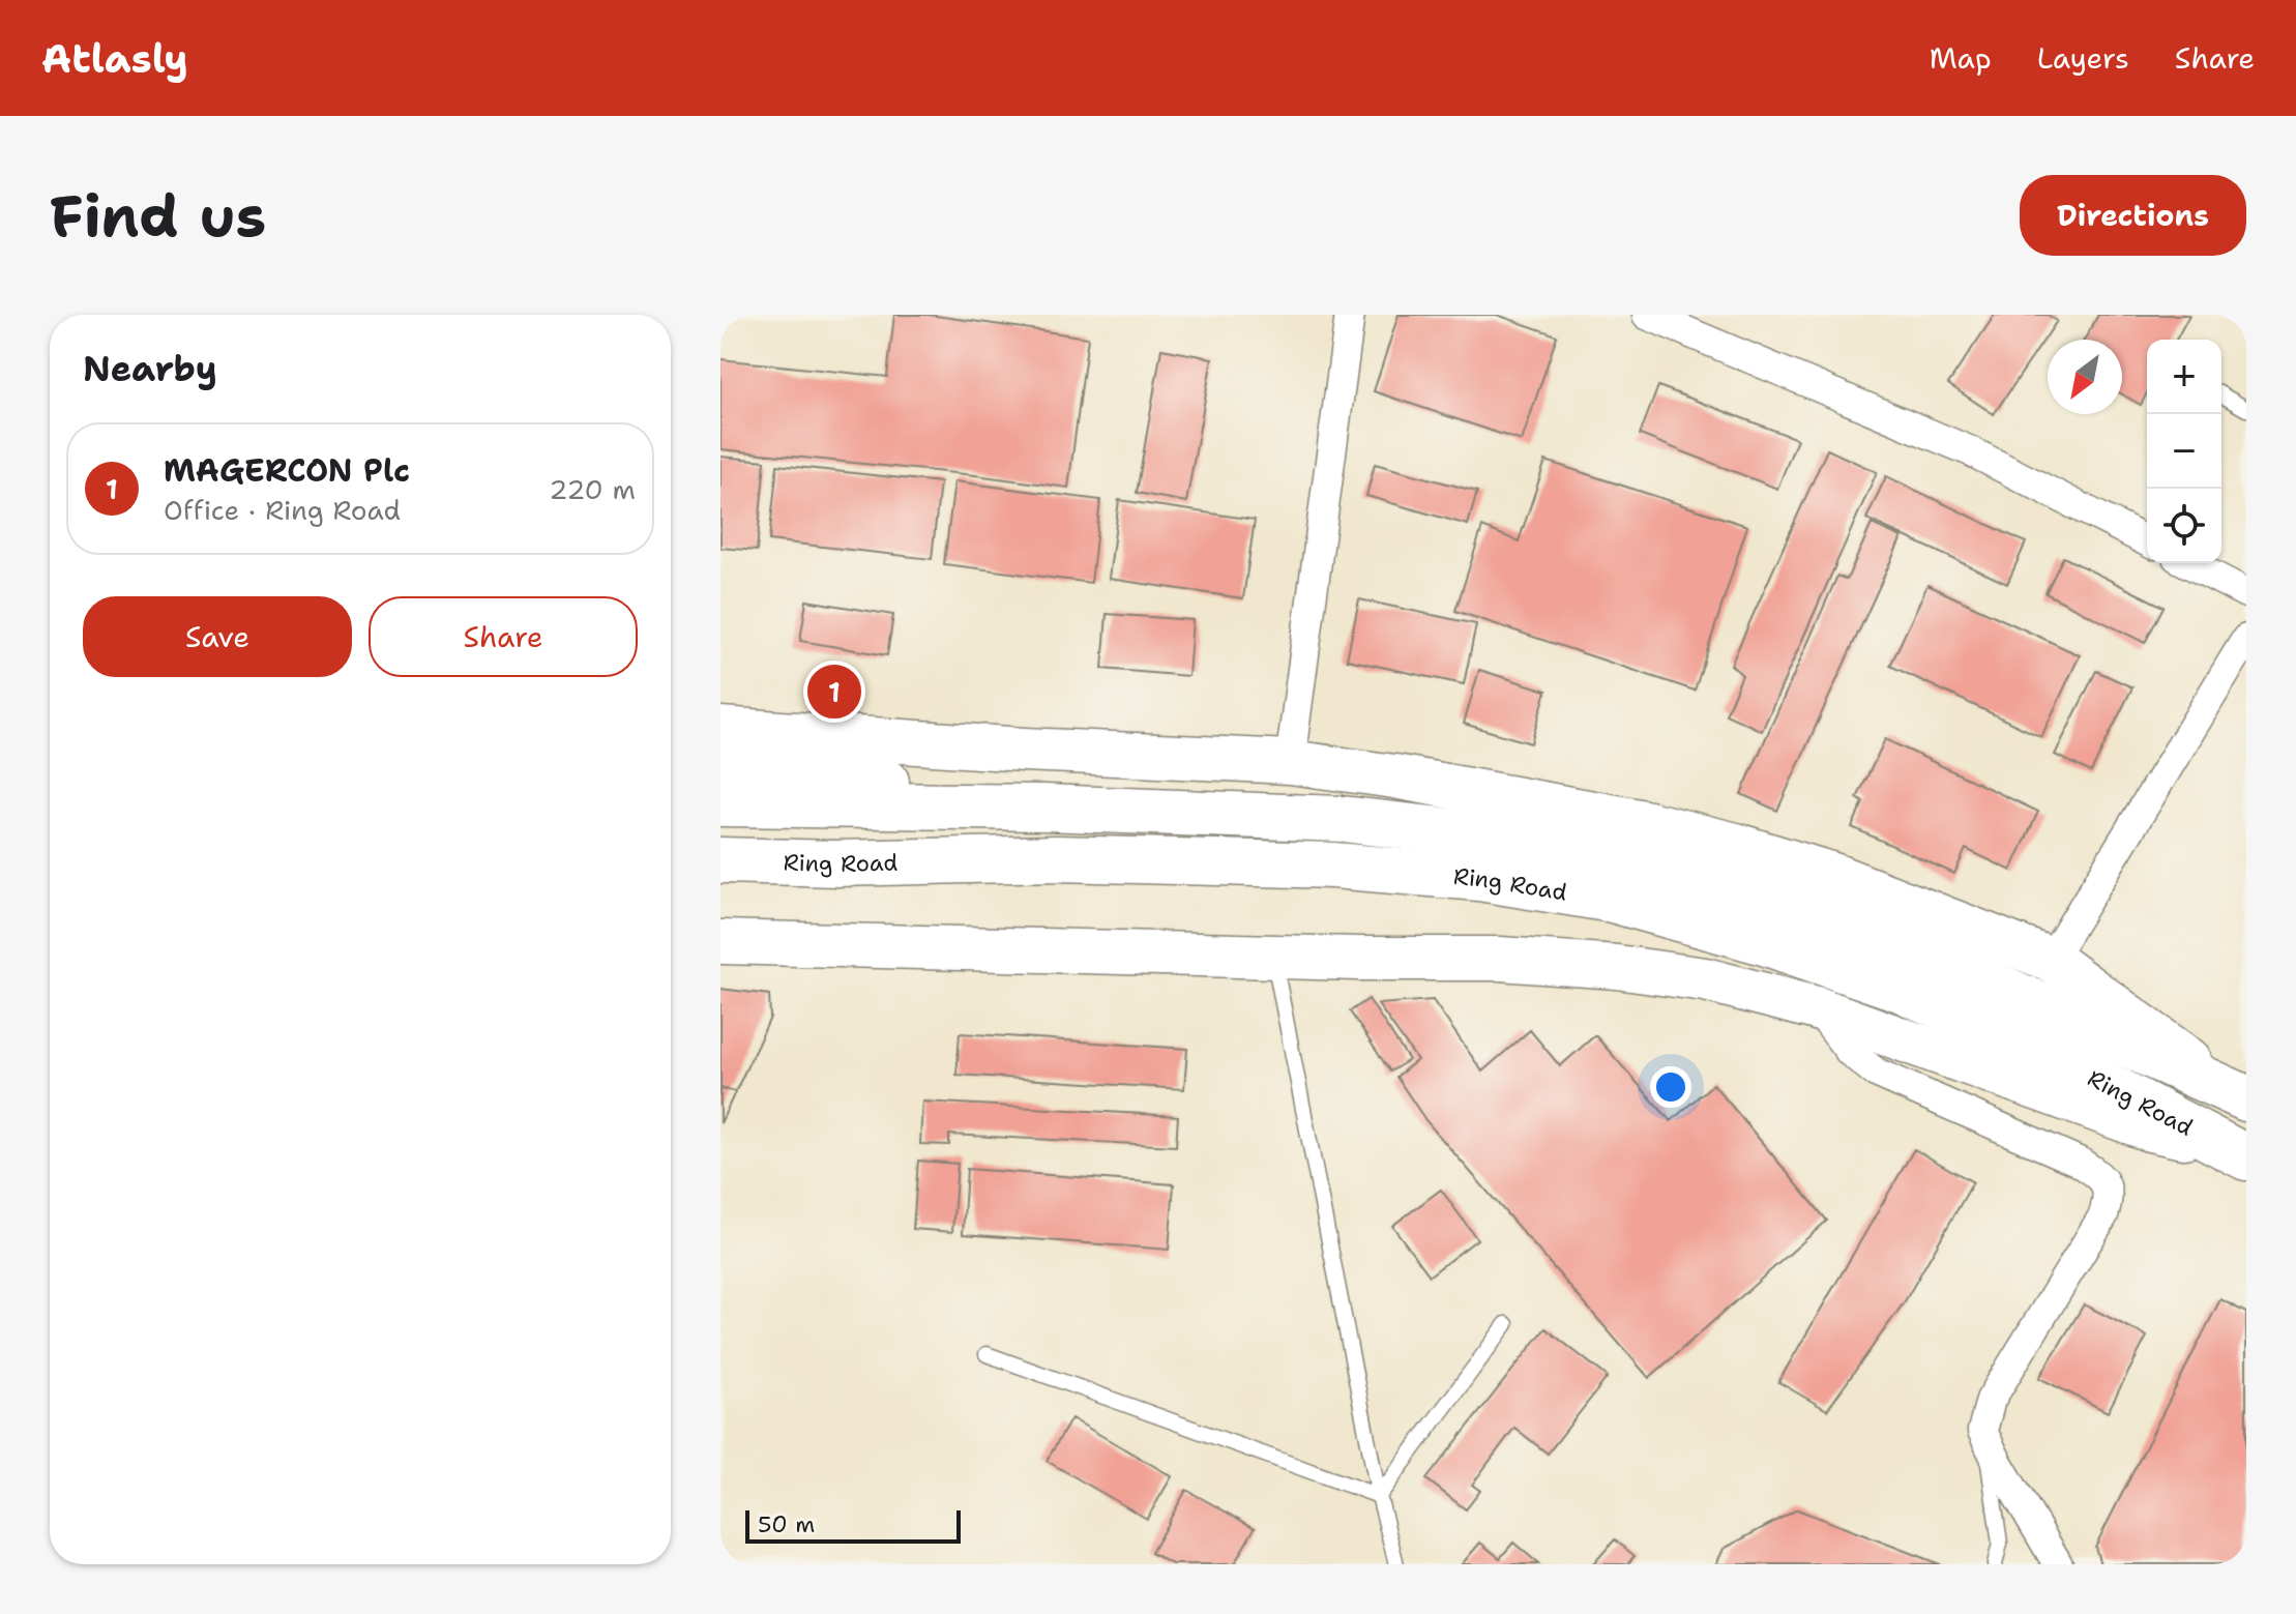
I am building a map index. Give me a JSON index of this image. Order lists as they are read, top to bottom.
{
  "streets": {
    "highway": ["Ring Road"]
  },
  "scale_bar": "50 m",
  "north": "bottom left",
  "page": {
    "header": "Atlasly",
    "nav": ["Map", "Layers", "Share"],
    "buttons": [
      "Directions",
      ["Save", "Share"]
    ],
    "title": "Find us",
    "heading": "Nearby",
    "map_buttons": ["+", "−"],
    "list": [
      {
        "mark": "1",
        "name": "MAGERCON Plc",
        "note": "Office · Ring Road",
        "value": "220 m"
      }
    ],
    "pins": "1",
    "scale": "50 m"
  }
}
